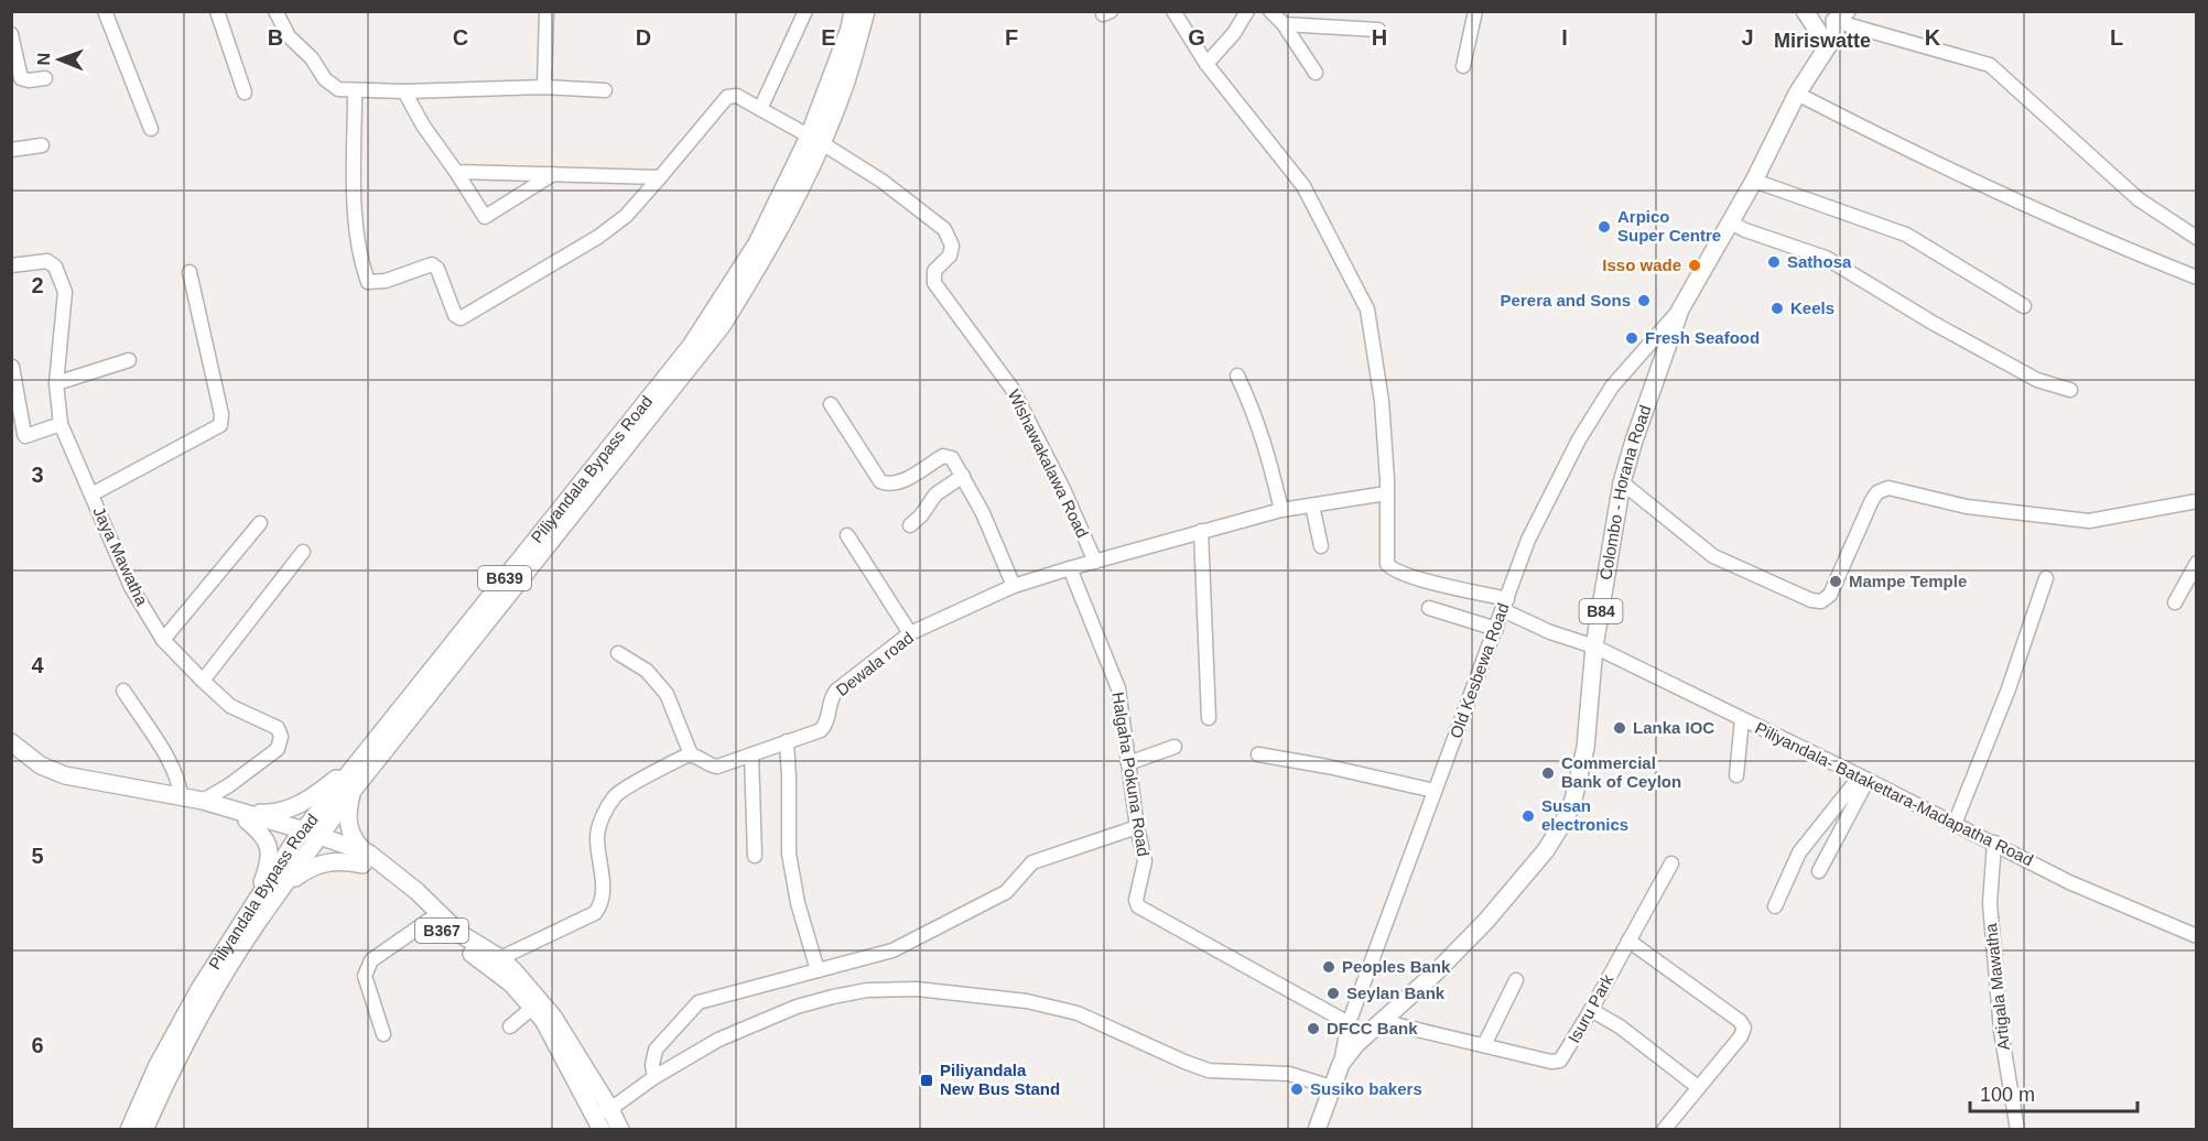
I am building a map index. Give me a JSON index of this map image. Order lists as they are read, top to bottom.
{
  "streets": {
    "main road": [
      "Piliyandala Bypass Road",
      "Colombo - Horana Road",
      "B639",
      "B84",
      "B367"
    ],
    "street": [
      "Wishawakalawa Road",
      "Jaya Mawatha",
      "Dewala road",
      "Old Kesbewa Road",
      "Halgaha Pokuna Road",
      "Piliyandala- Batakettara-Madapatha Road",
      "Artigala Mawatha",
      "Isuru Park"
    ]
  },
  "crossings": [
    ["Wishawakalawa Road", "Piliyandala Bypass Road"],
    ["Wishawakalawa Road", "Dewala road"],
    ["Piliyandala Bypass Road", "B367"],
    ["Colombo - Horana Road", "Old Kesbewa Road"],
    ["Colombo - Horana Road", "Piliyandala- Batakettara-Madapatha Road"],
    ["Colombo - Horana Road", "Isuru Park"],
    ["Jaya Mawatha", "B367"],
    ["Dewala road", "Halgaha Pokuna Road"],
    ["Old Kesbewa Road", "Halgaha Pokuna Road"],
    ["Old Kesbewa Road", "Piliyandala- Batakettara-Madapatha Road"],
    ["Piliyandala- Batakettara-Madapatha Road", "Artigala Mawatha"]
  ],
  "districts": ["Miriswatte"],
  "places": {
    "other": [
      "Arpico Super Centre",
      "Sathosa",
      "Isso wade",
      "Perera and Sons",
      "Keels",
      "Fresh Seafood",
      "Mampe Temple",
      "Lanka IOC",
      "Commercial Bank of Ceylon",
      "Susan electronics",
      "Peoples Bank",
      "Seylan Bank",
      "DFCC Bank",
      "Susiko bakers"
    ],
    "transit": ["Piliyandala New Bus Stand"]
  },
  "scale_bar": "100 m",
  "north": "left",
  "grid": {
    "columns": [
      "B",
      "C",
      "D",
      "E",
      "F",
      "G",
      "H",
      "I",
      "J",
      "K",
      "L"
    ],
    "rows": [
      "2",
      "3",
      "4",
      "5",
      "6"
    ]
  }
}
